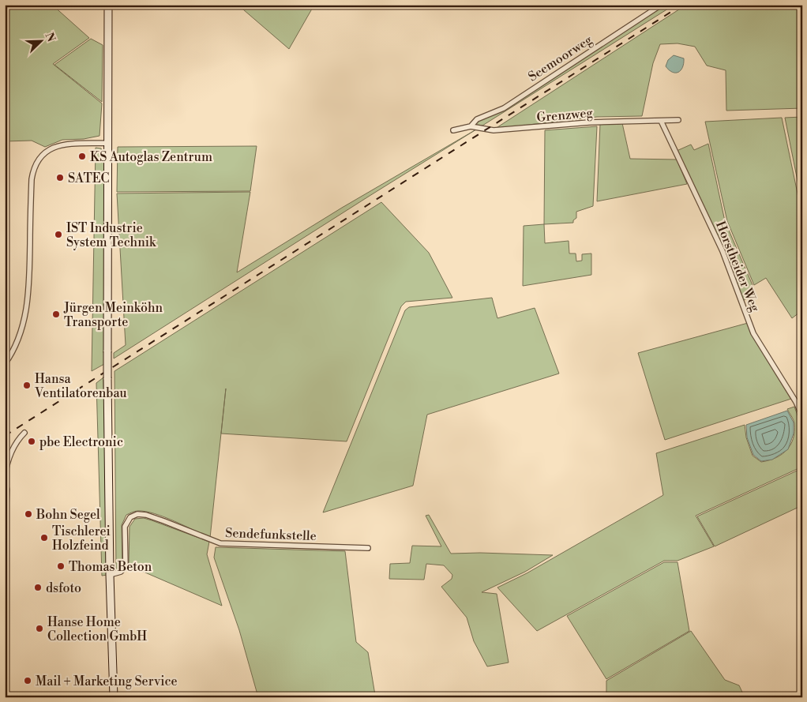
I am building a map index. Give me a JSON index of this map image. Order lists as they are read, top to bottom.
{
  "streets": {
    "street": [
      "Seemoorweg",
      "Grenzweg",
      "Horstheider Weg",
      "Sendefunkstelle"
    ]
  },
  "crossings": [
    ["Seemoorweg", "Grenzweg"],
    ["Grenzweg", "Horstheider Weg"]
  ],
  "places": [
    "KS Autoglas Zentrum",
    "SATEC",
    "IST Industrie System Technik",
    "Jürgen Meinköhn Transporte",
    "Hansa Ventilatorenbau",
    "pbe Electronic",
    "Bohn Segel",
    "Tischlerei Holzfeind",
    "Thomas Beton",
    "dsfoto",
    "Hanse Home Collection GmbH",
    "Mail + Marketing Service"
  ],
  "north": "top right"
}
